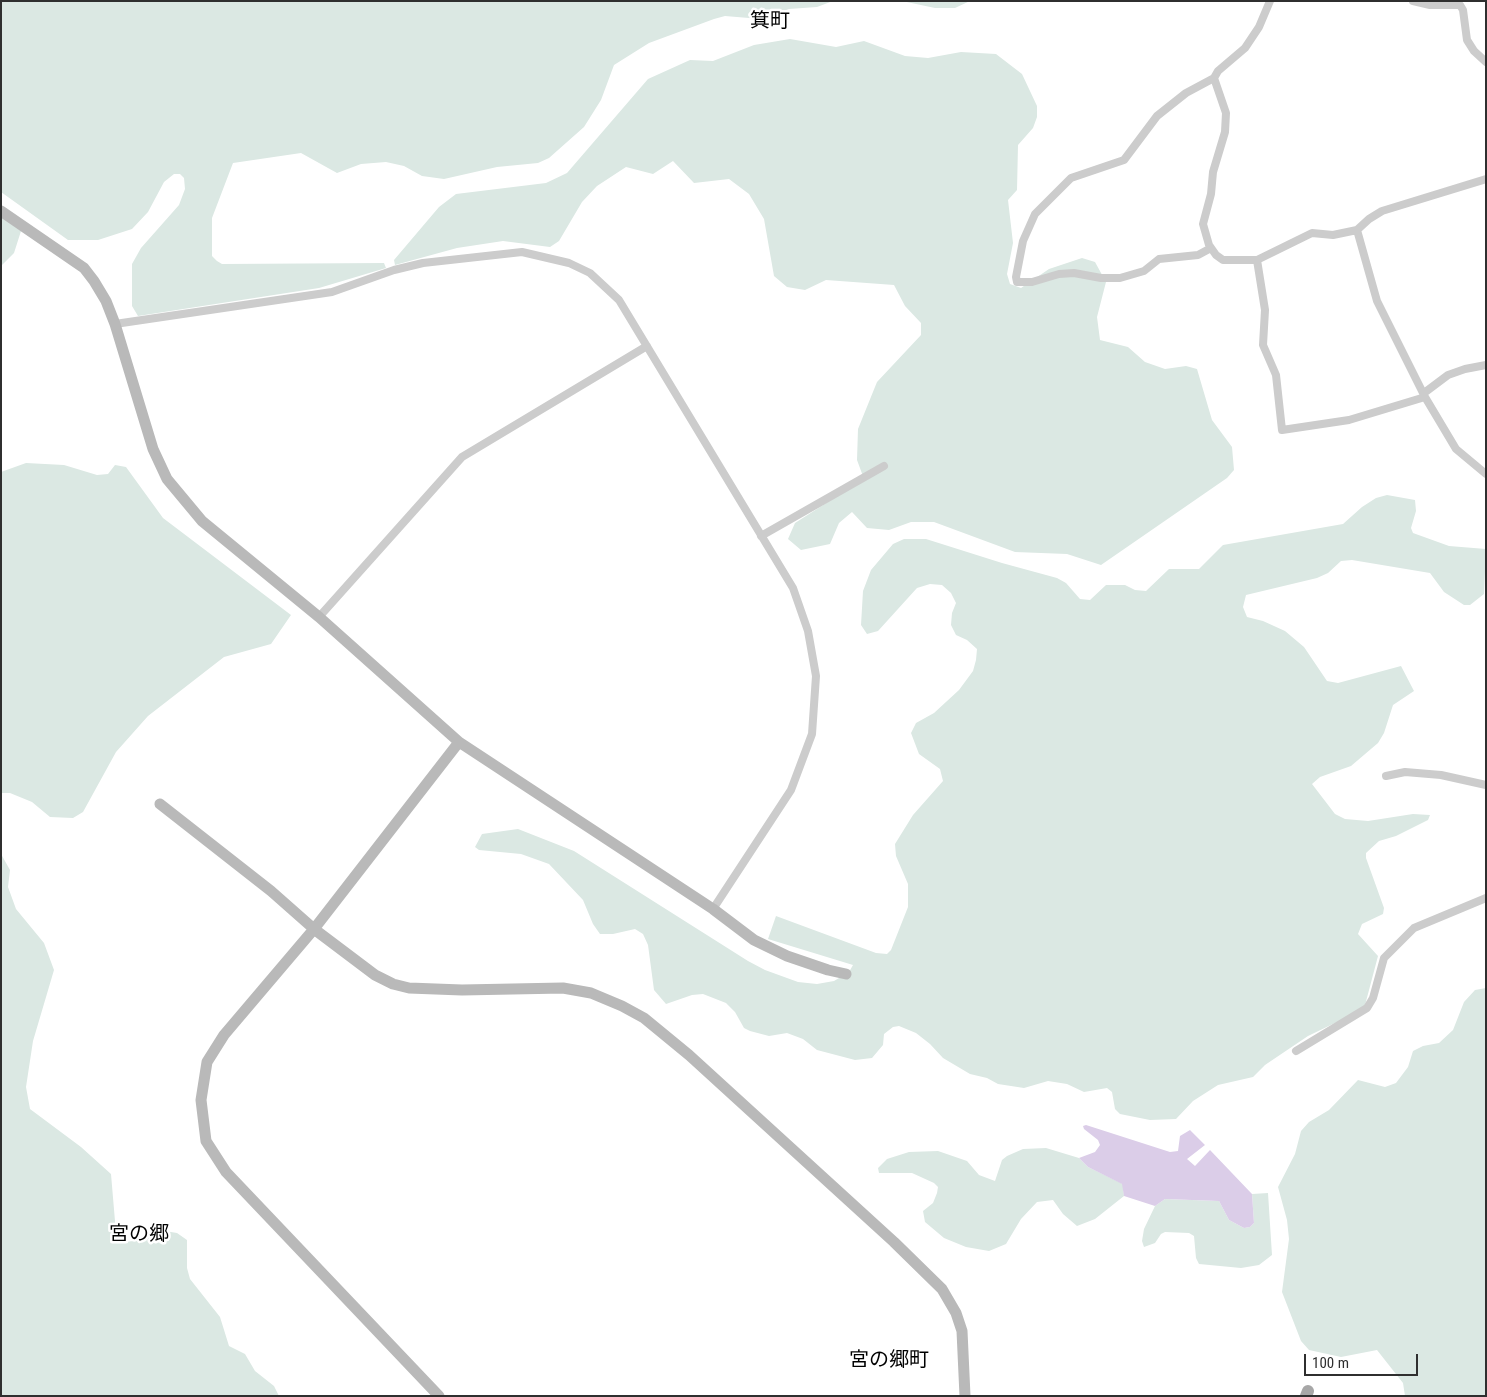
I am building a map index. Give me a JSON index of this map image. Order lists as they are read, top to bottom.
{
  "districts": ["箕町", "宮の郷", "宮の郷町"],
  "scale_bar": "100 m"
}
